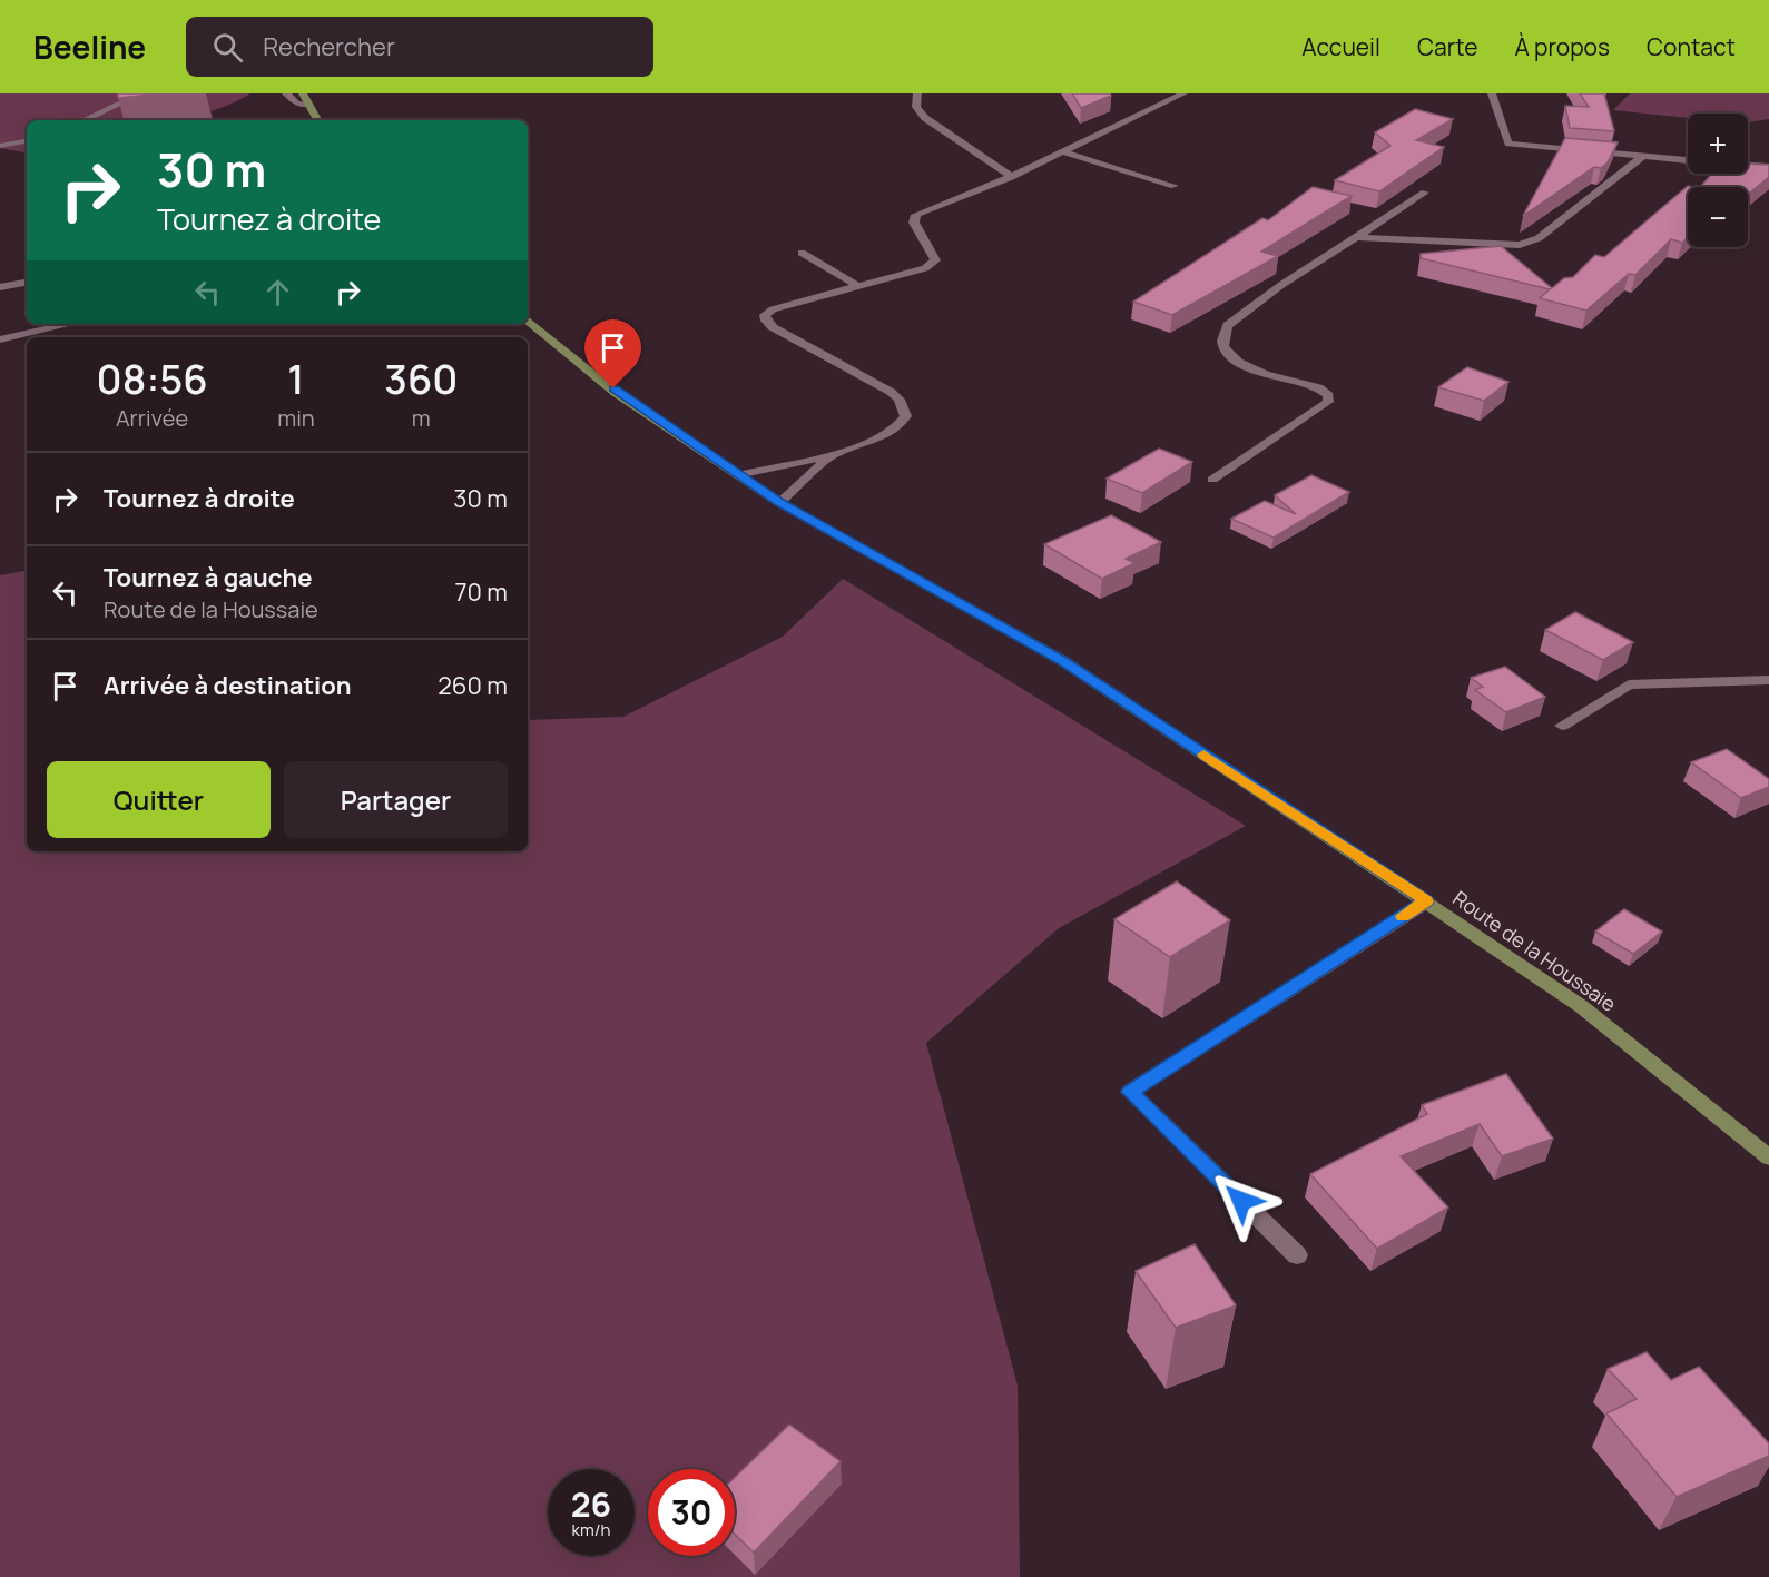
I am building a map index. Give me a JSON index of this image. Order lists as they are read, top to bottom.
{
  "streets": {
    "main road": ["Route de la Houssaie"]
  },
  "page": {
    "header": "Beeline",
    "search": "Rechercher",
    "nav": [
      "Accueil",
      "Carte",
      "À propos",
      "Contact"
    ],
    "map_buttons": ["+", "−"],
    "turn": ["30 m", "Tournez à droite"],
    "eta": [
      "08:56",
      "Arrivée",
      "1",
      "min",
      "360",
      "m"
    ],
    "list": [
      {
        "name": "Tournez à droite",
        "value": "30 m"
      },
      {
        "name": "Tournez à gauche",
        "note": "Route de la Houssaie",
        "value": "70 m"
      },
      {
        "name": "Arrivée à destination",
        "value": "260 m"
      }
    ],
    "buttons": ["Quitter", "Partager"],
    "speed": "26 km/h",
    "limit": "30"
  }
}
